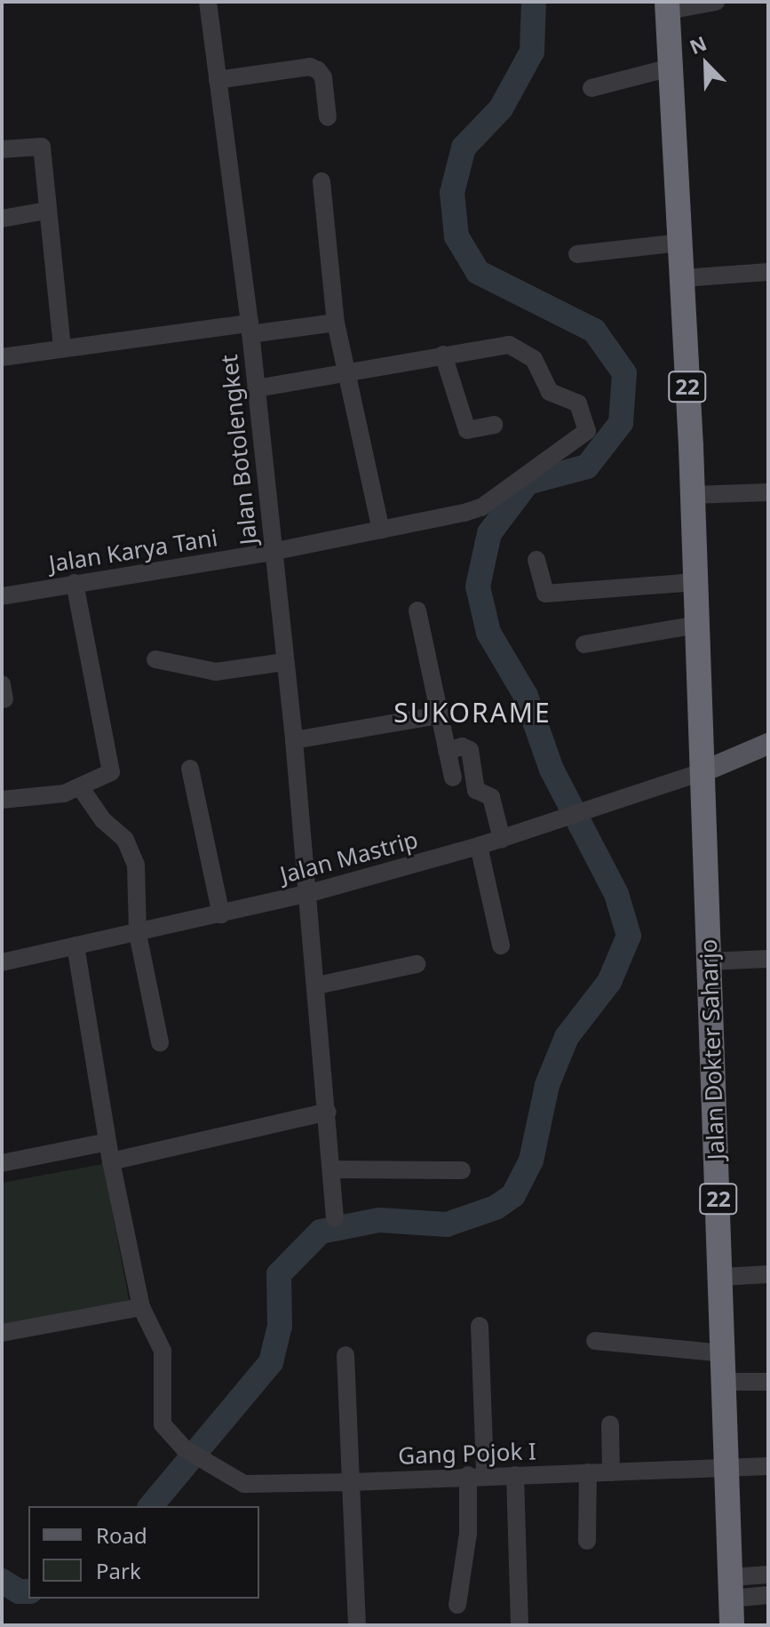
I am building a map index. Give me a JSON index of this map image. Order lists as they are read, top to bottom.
{
  "streets": {
    "highway": ["22", "Jalan Dokter Saharjo"],
    "street": [
      "Jalan Botolengket",
      "Jalan Karya Tani",
      "Jalan Mastrip",
      "Gang Pojok I"
    ]
  },
  "crossings": [
    ["22", "Jalan Mastrip"],
    ["22", "Jalan Dokter Saharjo"],
    ["Jalan Botolengket", "Jalan Karya Tani"],
    ["Jalan Botolengket", "Jalan Mastrip"],
    ["Jalan Mastrip", "Jalan Dokter Saharjo"],
    ["Jalan Mastrip", "Gang Pojok I"],
    ["Jalan Dokter Saharjo", "Gang Pojok I"]
  ],
  "districts": ["SUKORAME"],
  "legend": ["Road", "Park"],
  "north": "top left"
}
